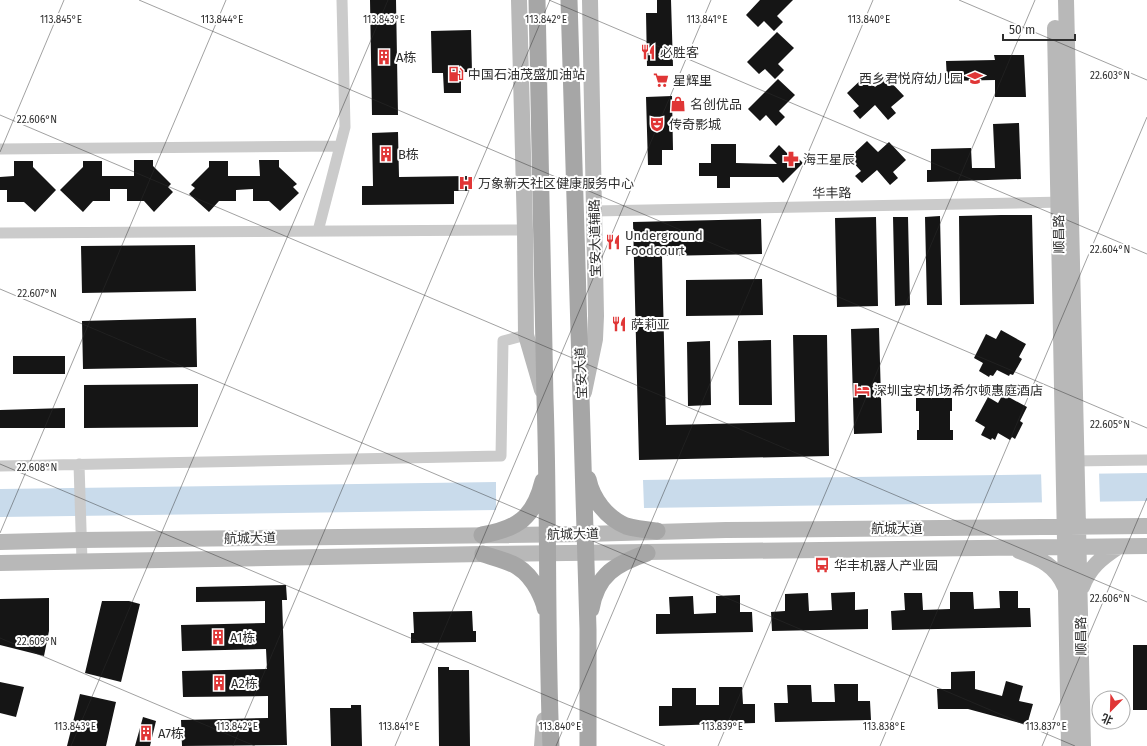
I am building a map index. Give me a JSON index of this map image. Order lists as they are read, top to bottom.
{
  "streets": {
    "main road": [
      "顺昌路",
      "宝安大道辅路",
      "宝安大道",
      "航城大道"
    ],
    "street": ["华丰路"]
  },
  "crossings": [
    ["华丰路", "顺昌路"],
    ["华丰路", "宝安大道辅路"],
    ["顺昌路", "航城大道"],
    ["宝安大道辅路", "宝安大道"],
    ["宝安大道", "航城大道"]
  ],
  "places": {
    "restaurant": ["必胜客", "Underground Foodcourt", "萨莉亚"],
    "building": [
      "A栋",
      "B栋",
      "A1栋",
      "A2栋",
      "A7栋"
    ],
    "fuel station": ["中国石油茂盛加油站"],
    "school or university": ["西乡君悦府幼儿园"],
    "supermarket": ["星辉里"],
    "shop": ["名创优品"],
    "theatre": ["传奇影城"],
    "pharmacy": ["海王星辰"],
    "hospital": ["万象新天社区健康服务中心"],
    "hotel": ["深圳宝安机场希尔顿惠庭酒店"],
    "bus stop": ["华丰机器人产业园"]
  },
  "scale_bar": "50 m",
  "north": "bottom left",
  "coordinates": [
    "113.845°E",
    "113.844°E",
    "113.842°E",
    "113.843°E",
    "113.841°E",
    "113.840°E",
    "22.603°N",
    "22.606°N",
    "22.604°N",
    "22.607°N",
    "22.605°N",
    "22.608°N",
    "22.609°N",
    "113.839°E",
    "113.838°E",
    "113.837°E"
  ]
}
